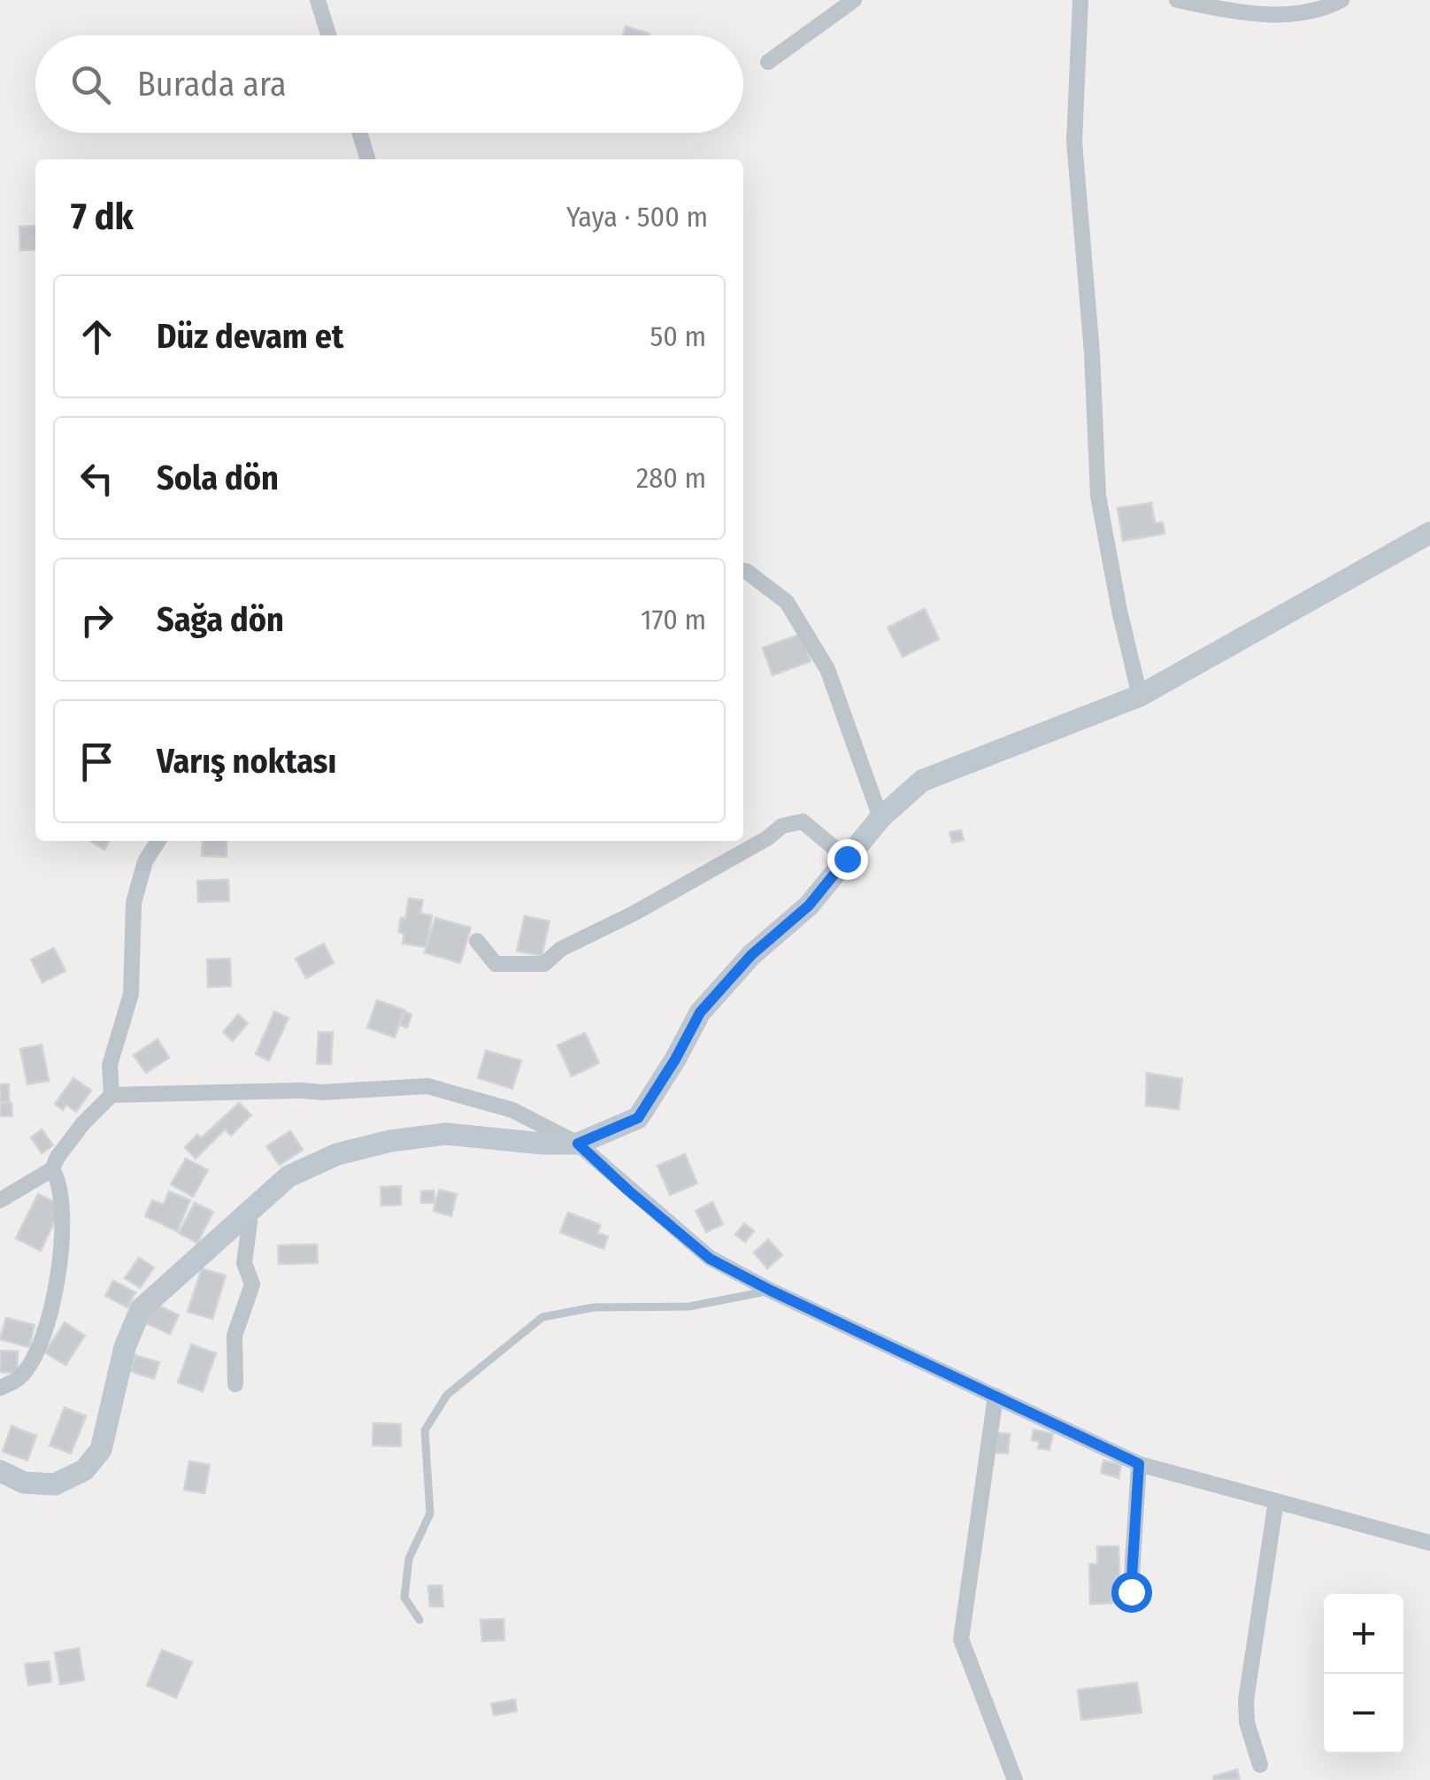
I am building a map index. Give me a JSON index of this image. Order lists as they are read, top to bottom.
{
  "page": {
    "search": "Burada ara",
    "heading": ["7 dk", "Yaya · 500 m"],
    "list": [
      ["Düz devam et", "50 m"],
      ["Sola dön", "280 m"],
      ["Sağa dön", "170 m"],
      "Varış noktası"
    ],
    "map_buttons": ["+", "−"]
  }
}
